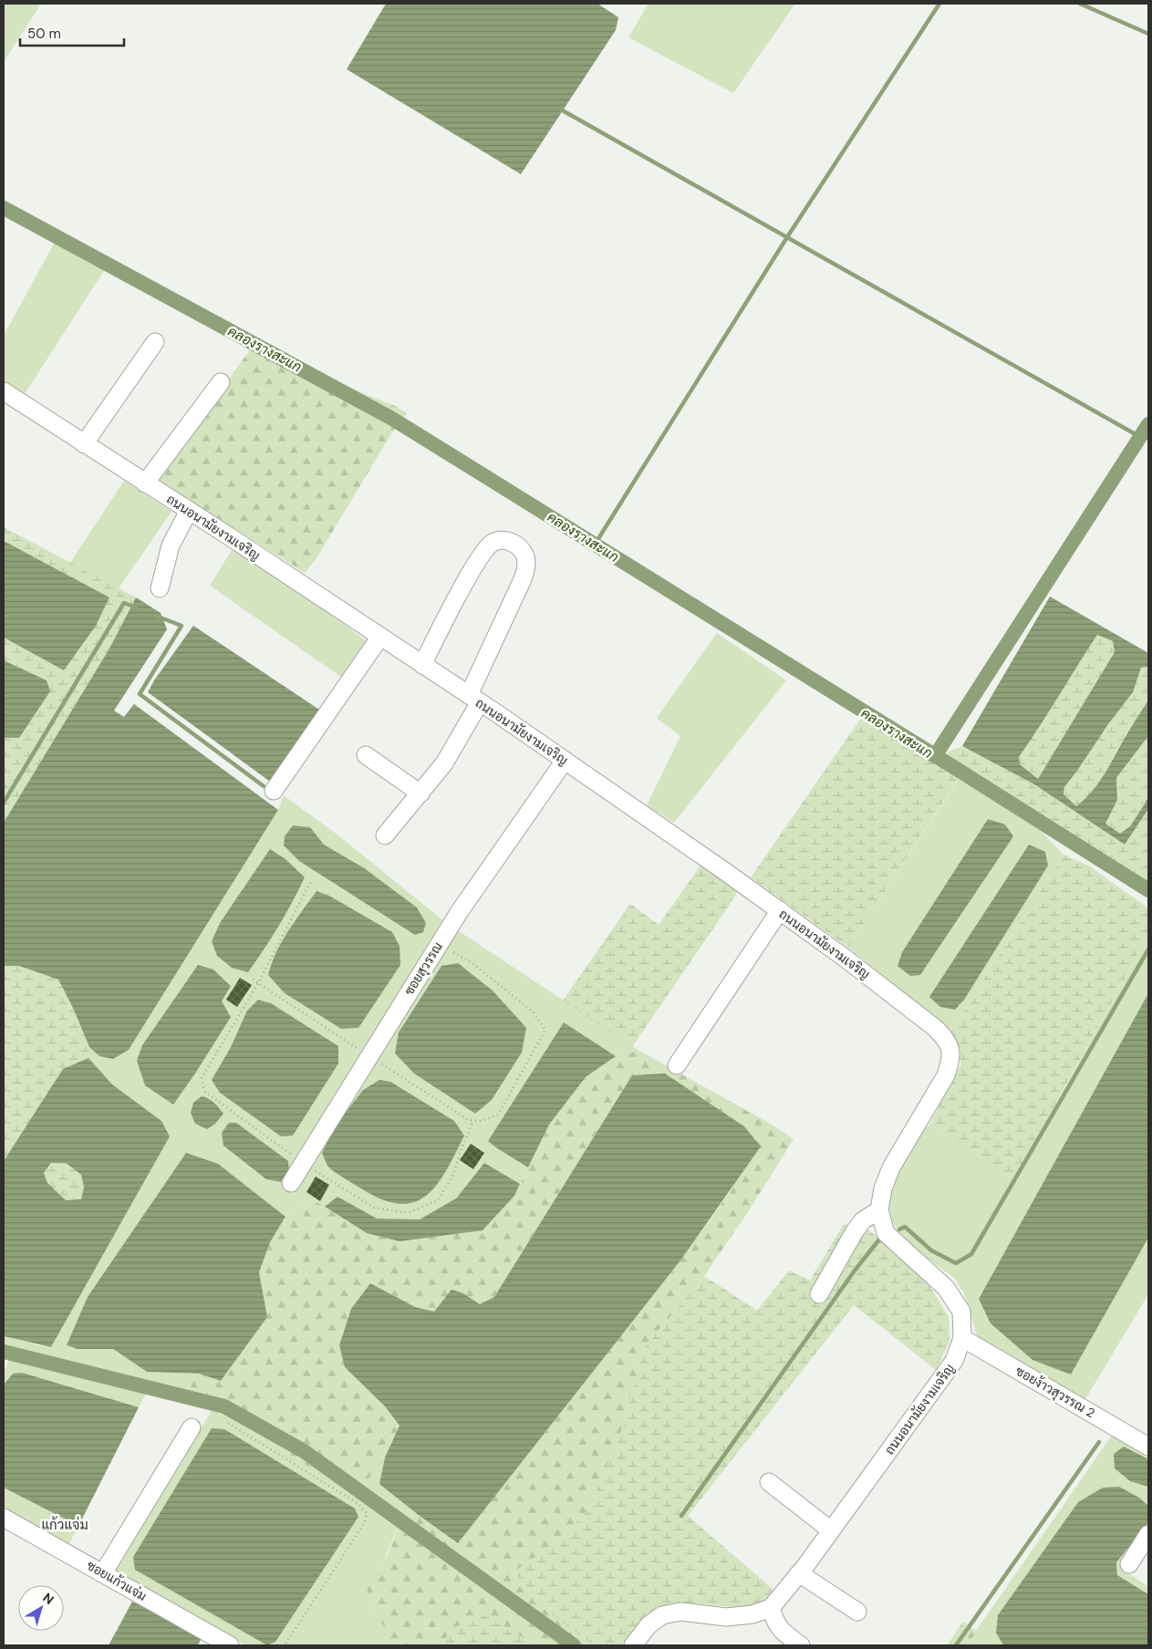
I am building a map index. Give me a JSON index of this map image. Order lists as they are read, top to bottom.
{
  "streets": {
    "street": [
      "ถนนอนามัยงามเจริญ",
      "ซอยสุวรรณ",
      "ซอยง้าวสุวรรณ 2",
      "ซอยแก้วแจ่ม"
    ]
  },
  "crossings": [
    ["ถนนอนามัยงามเจริญ", "ซอยสุวรรณ"],
    ["ถนนอนามัยงามเจริญ", "ซอยง้าวสุวรรณ 2"]
  ],
  "districts": ["แก้วแจ่ม"],
  "water": ["คลองรางสะแก"],
  "scale_bar": "50 m",
  "north": "top right"
}
